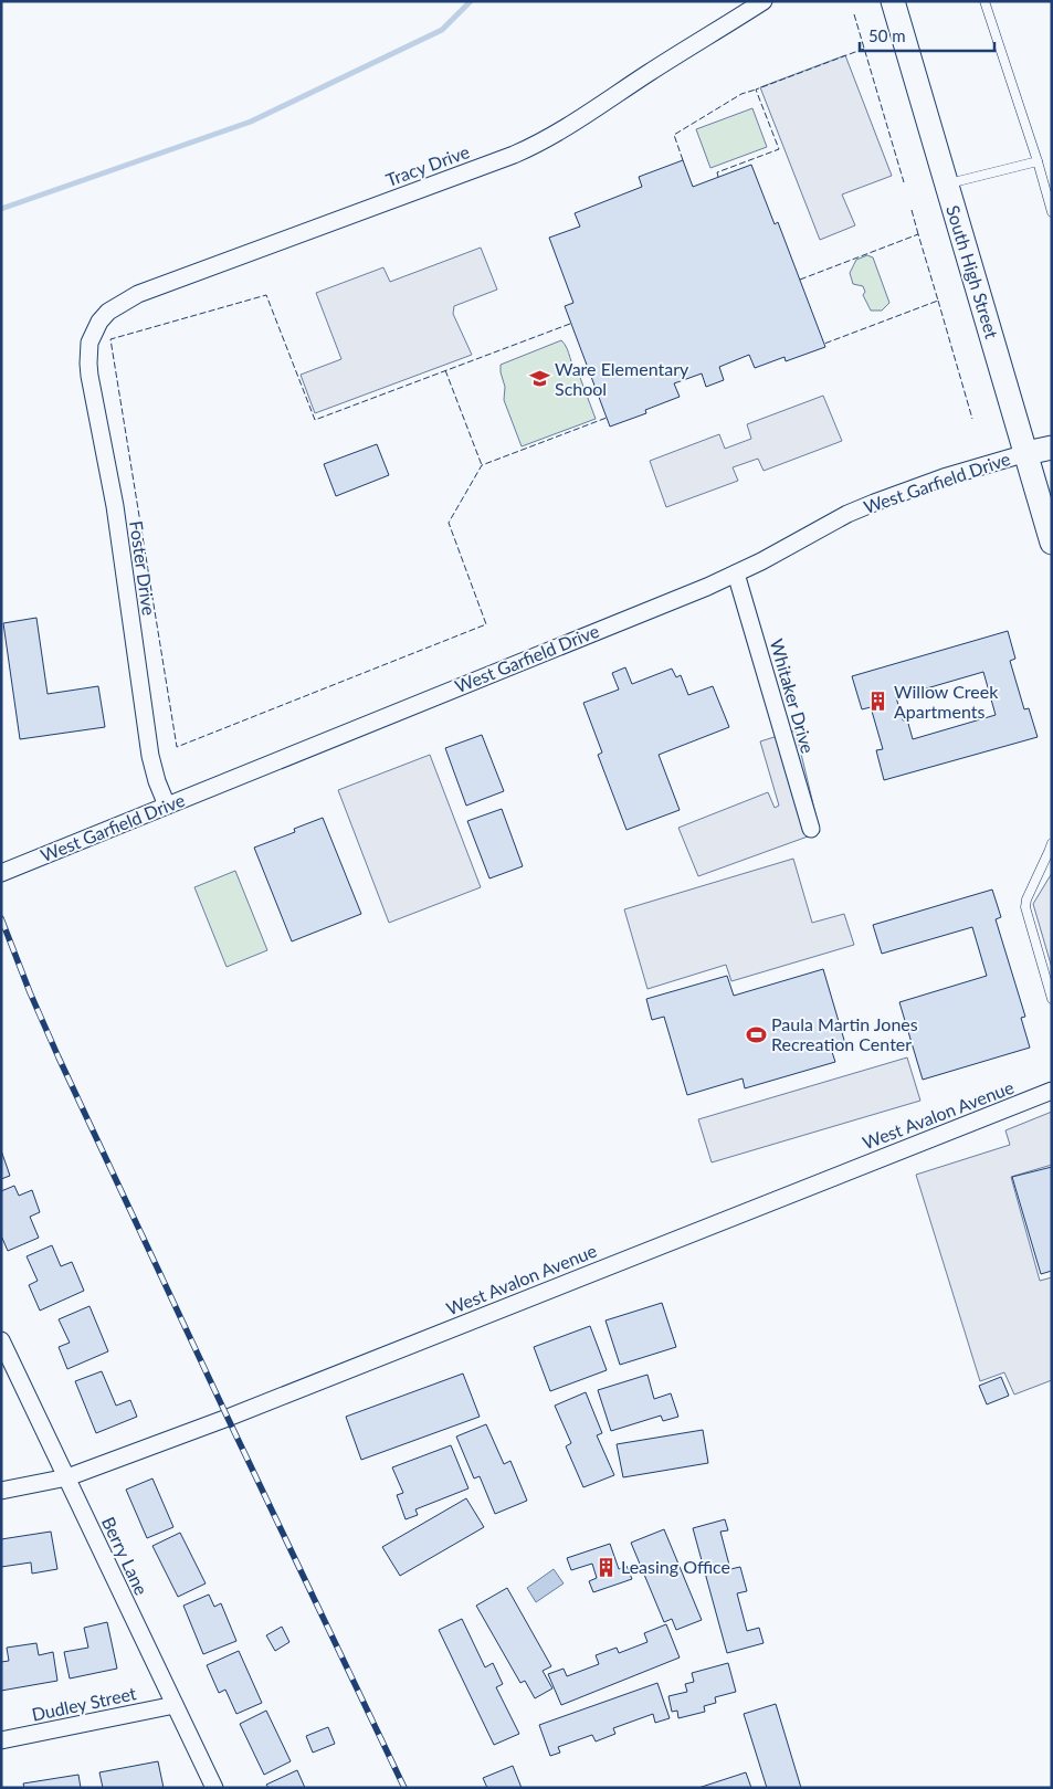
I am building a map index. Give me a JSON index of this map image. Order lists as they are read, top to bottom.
{
  "streets": {
    "main road": ["South High Street", "West Garfield Drive"],
    "street": [
      "Tracy Drive",
      "Foster Drive",
      "Whitaker Drive",
      "West Avalon Avenue",
      "Berry Lane",
      "Dudley Street"
    ]
  },
  "crossings": [
    ["Tracy Drive", "Foster Drive"],
    ["South High Street", "West Garfield Drive"],
    ["West Garfield Drive", "Foster Drive"],
    ["West Garfield Drive", "Whitaker Drive"],
    ["West Avalon Avenue", "Berry Lane"],
    ["Berry Lane", "Dudley Street"]
  ],
  "places": {
    "school or university": ["Ware Elementary School"],
    "building": ["Willow Creek Apartments", "Leasing Office"],
    "sports": ["Paula Martin Jones Recreation Center"]
  },
  "scale_bar": "50 m"
}
